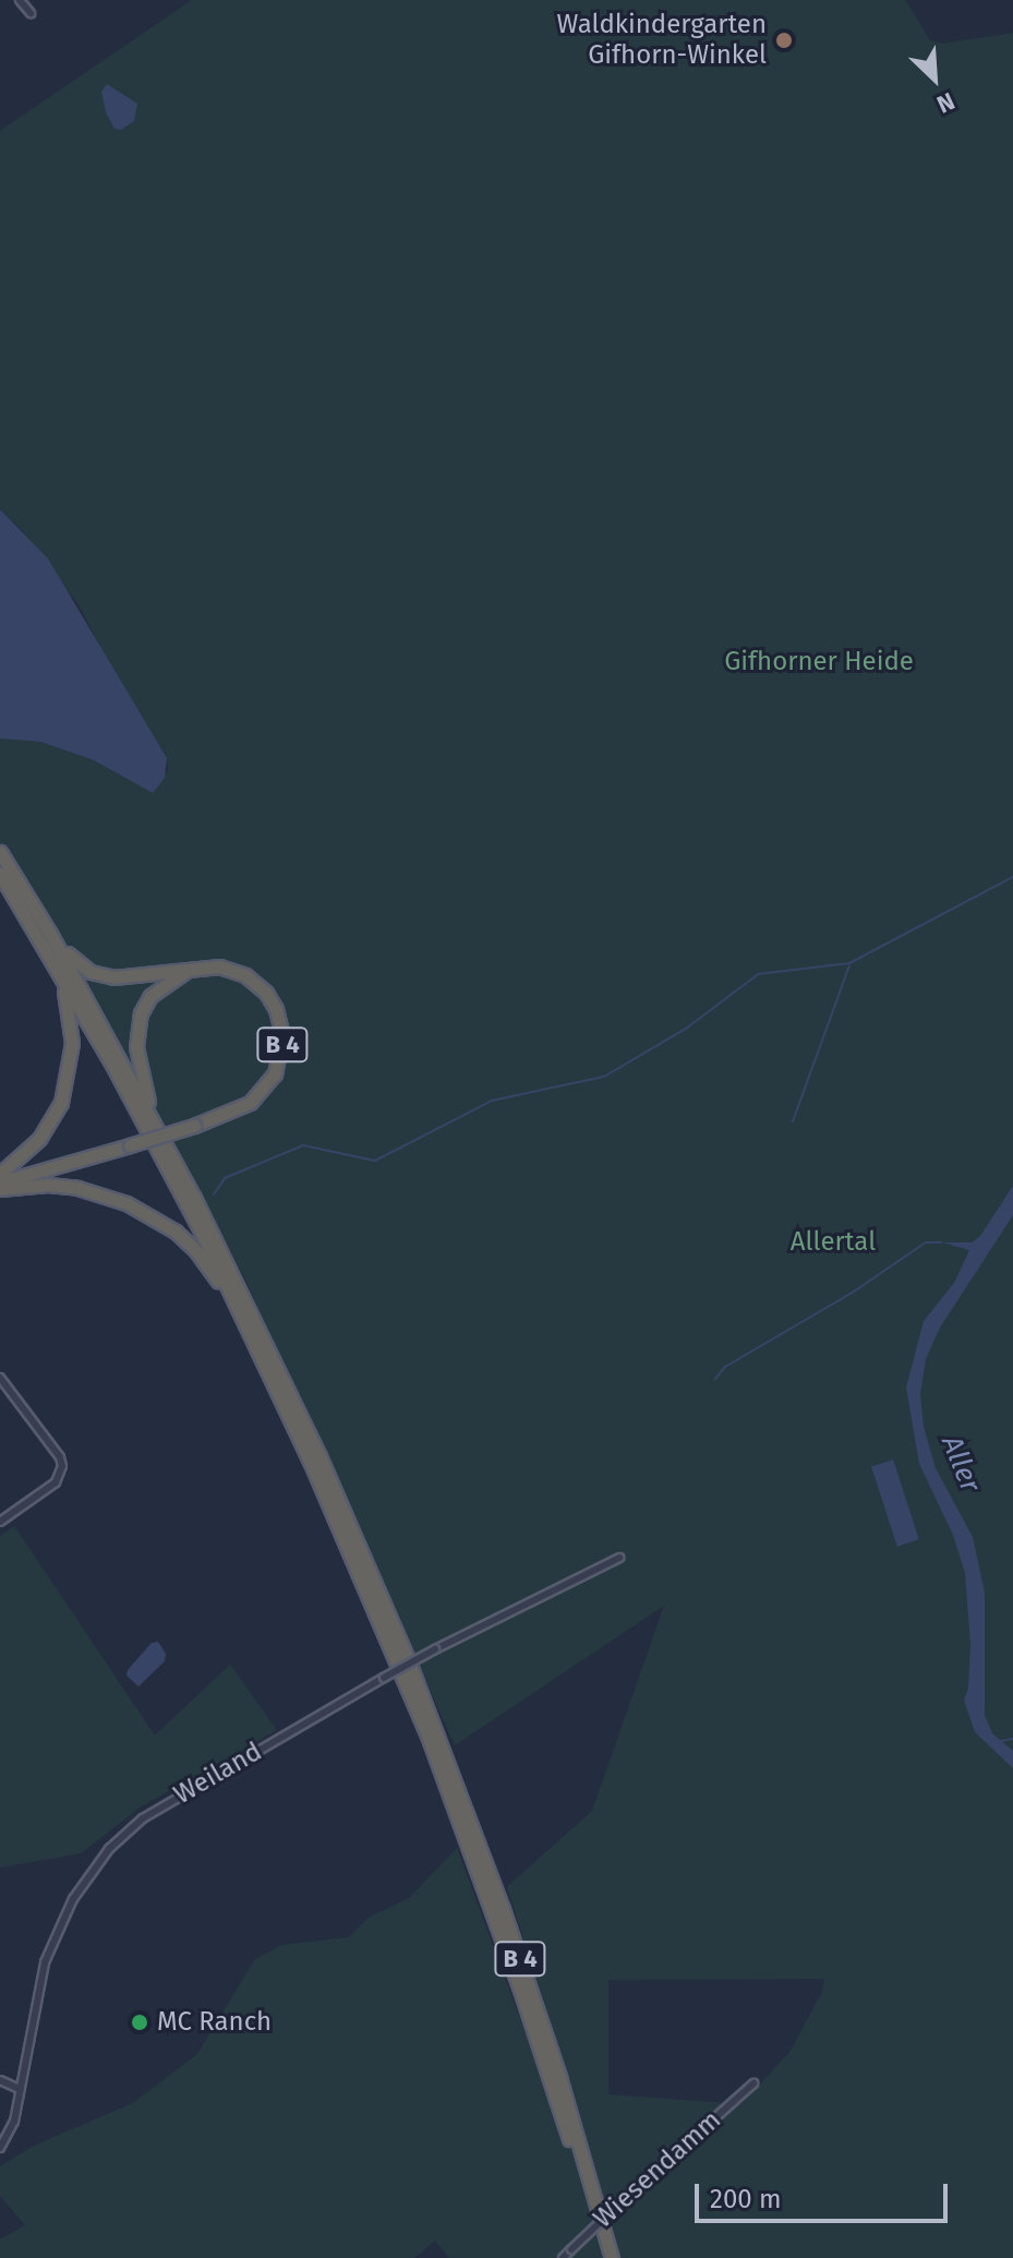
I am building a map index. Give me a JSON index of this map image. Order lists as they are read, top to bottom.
{
  "streets": {
    "highway": ["B 4"],
    "street": ["Weiland", "Wiesendamm"]
  },
  "water": ["Aller"],
  "parks": ["Gifhorner Heide", "Allertal"],
  "places": ["Waldkindergarten Gifhorn-Winkel", "MC Ranch"],
  "scale_bar": "200 m",
  "north": "bottom right"
}
